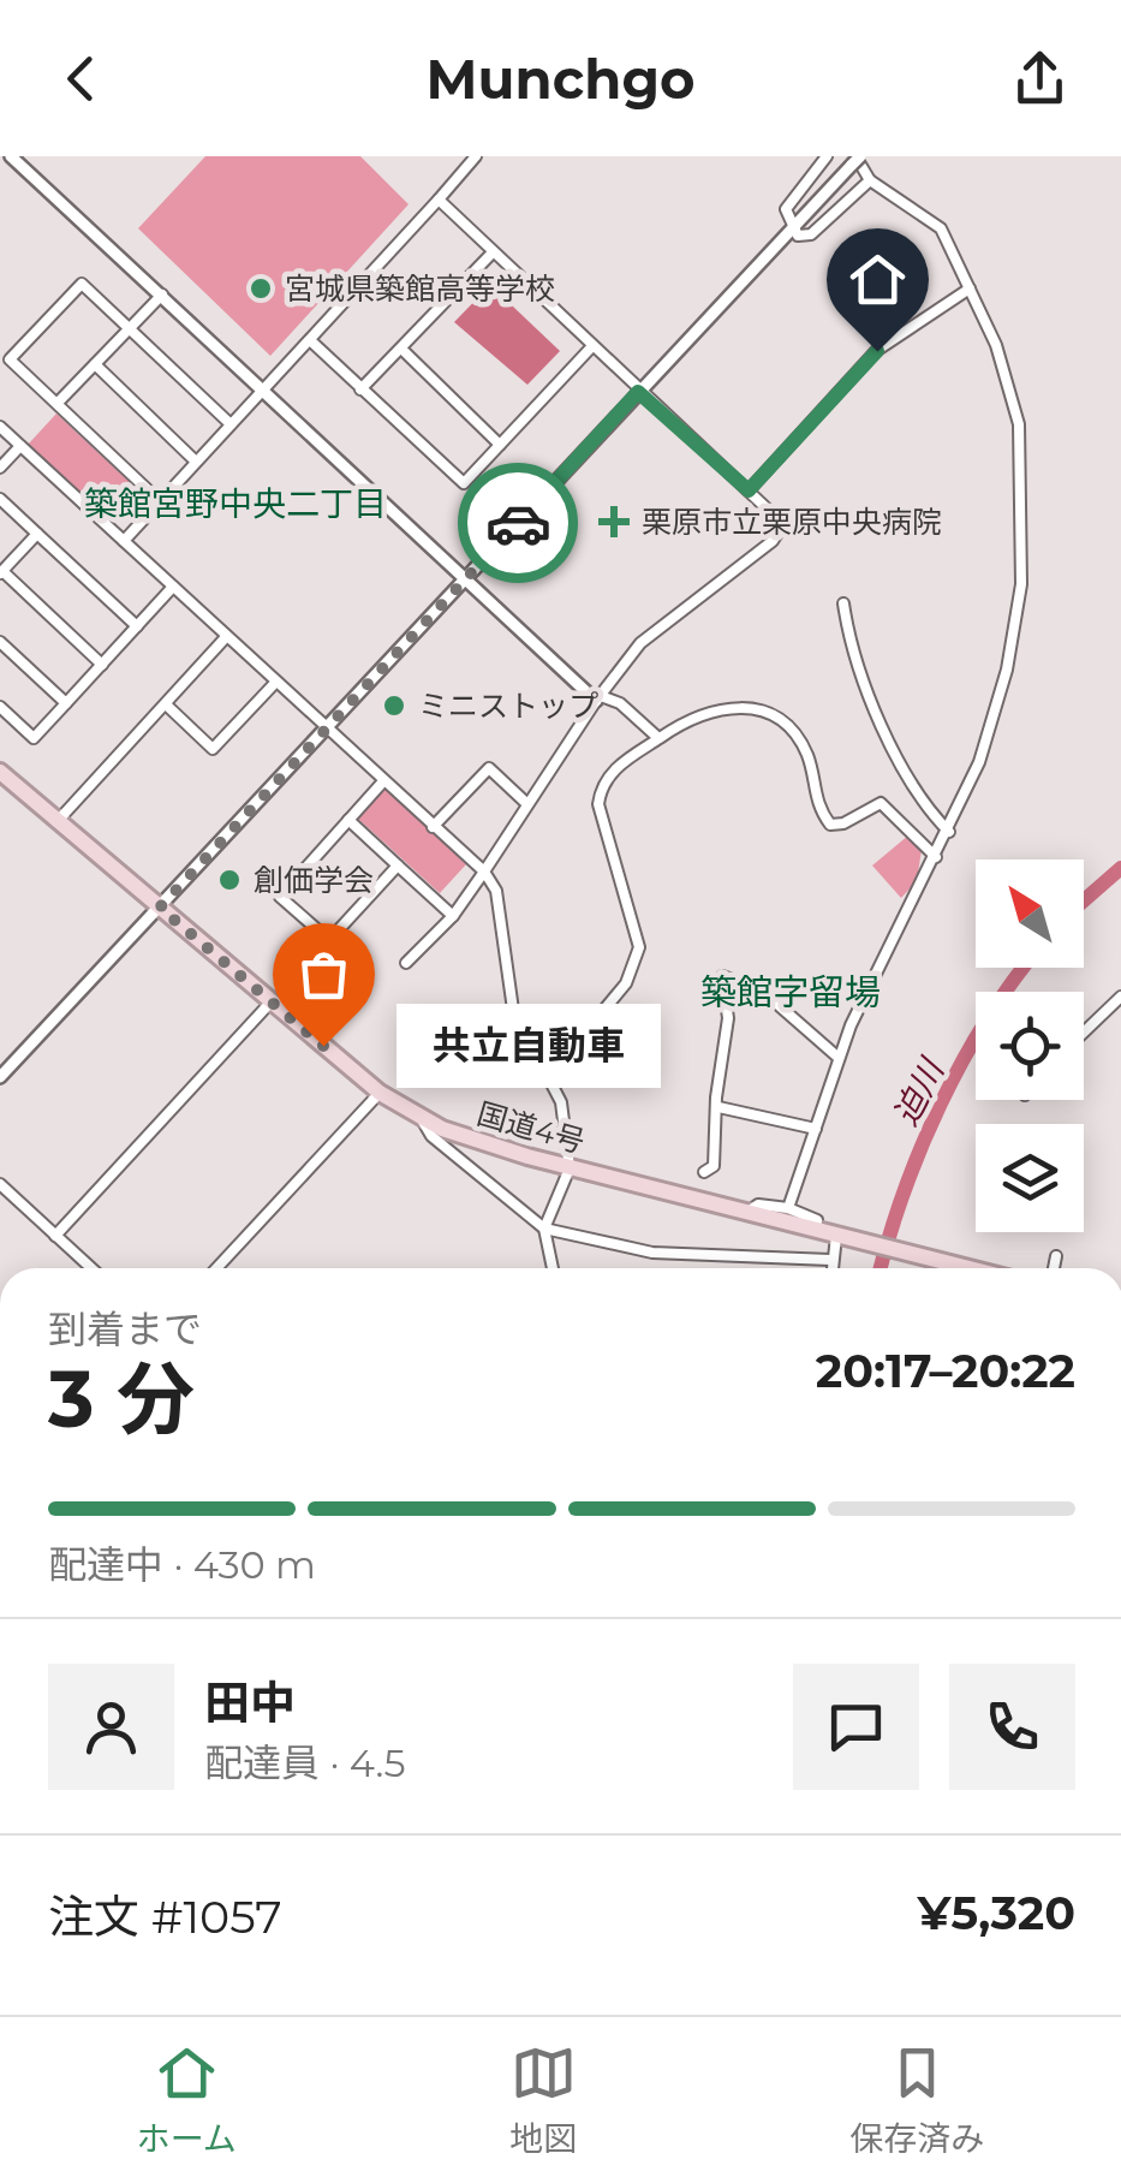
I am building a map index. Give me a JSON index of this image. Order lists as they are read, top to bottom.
{
  "streets": {
    "highway": ["国道4号"]
  },
  "districts": ["築館宮野中央二丁目", "築館字留場"],
  "water": ["迫川"],
  "places": {
    "other": [
      "宮城県築館高等学校",
      "ミニストップ",
      "創価学会",
      "共立自動車"
    ],
    "health": ["栗原市立栗原中央病院"]
  },
  "north": "top left",
  "page": {
    "header": "Munchgo",
    "bubble": "共立自動車",
    "heading": ["3 分", "到着まで", "20:17–20:22"],
    "panel": [
      "田中",
      "配達員 · 4.5",
      "注文 #1057",
      "¥5,320"
    ],
    "bar": "配達中 · 430 m",
    "tabs": ["ホーム", "地図", "保存済み"]
  }
}
